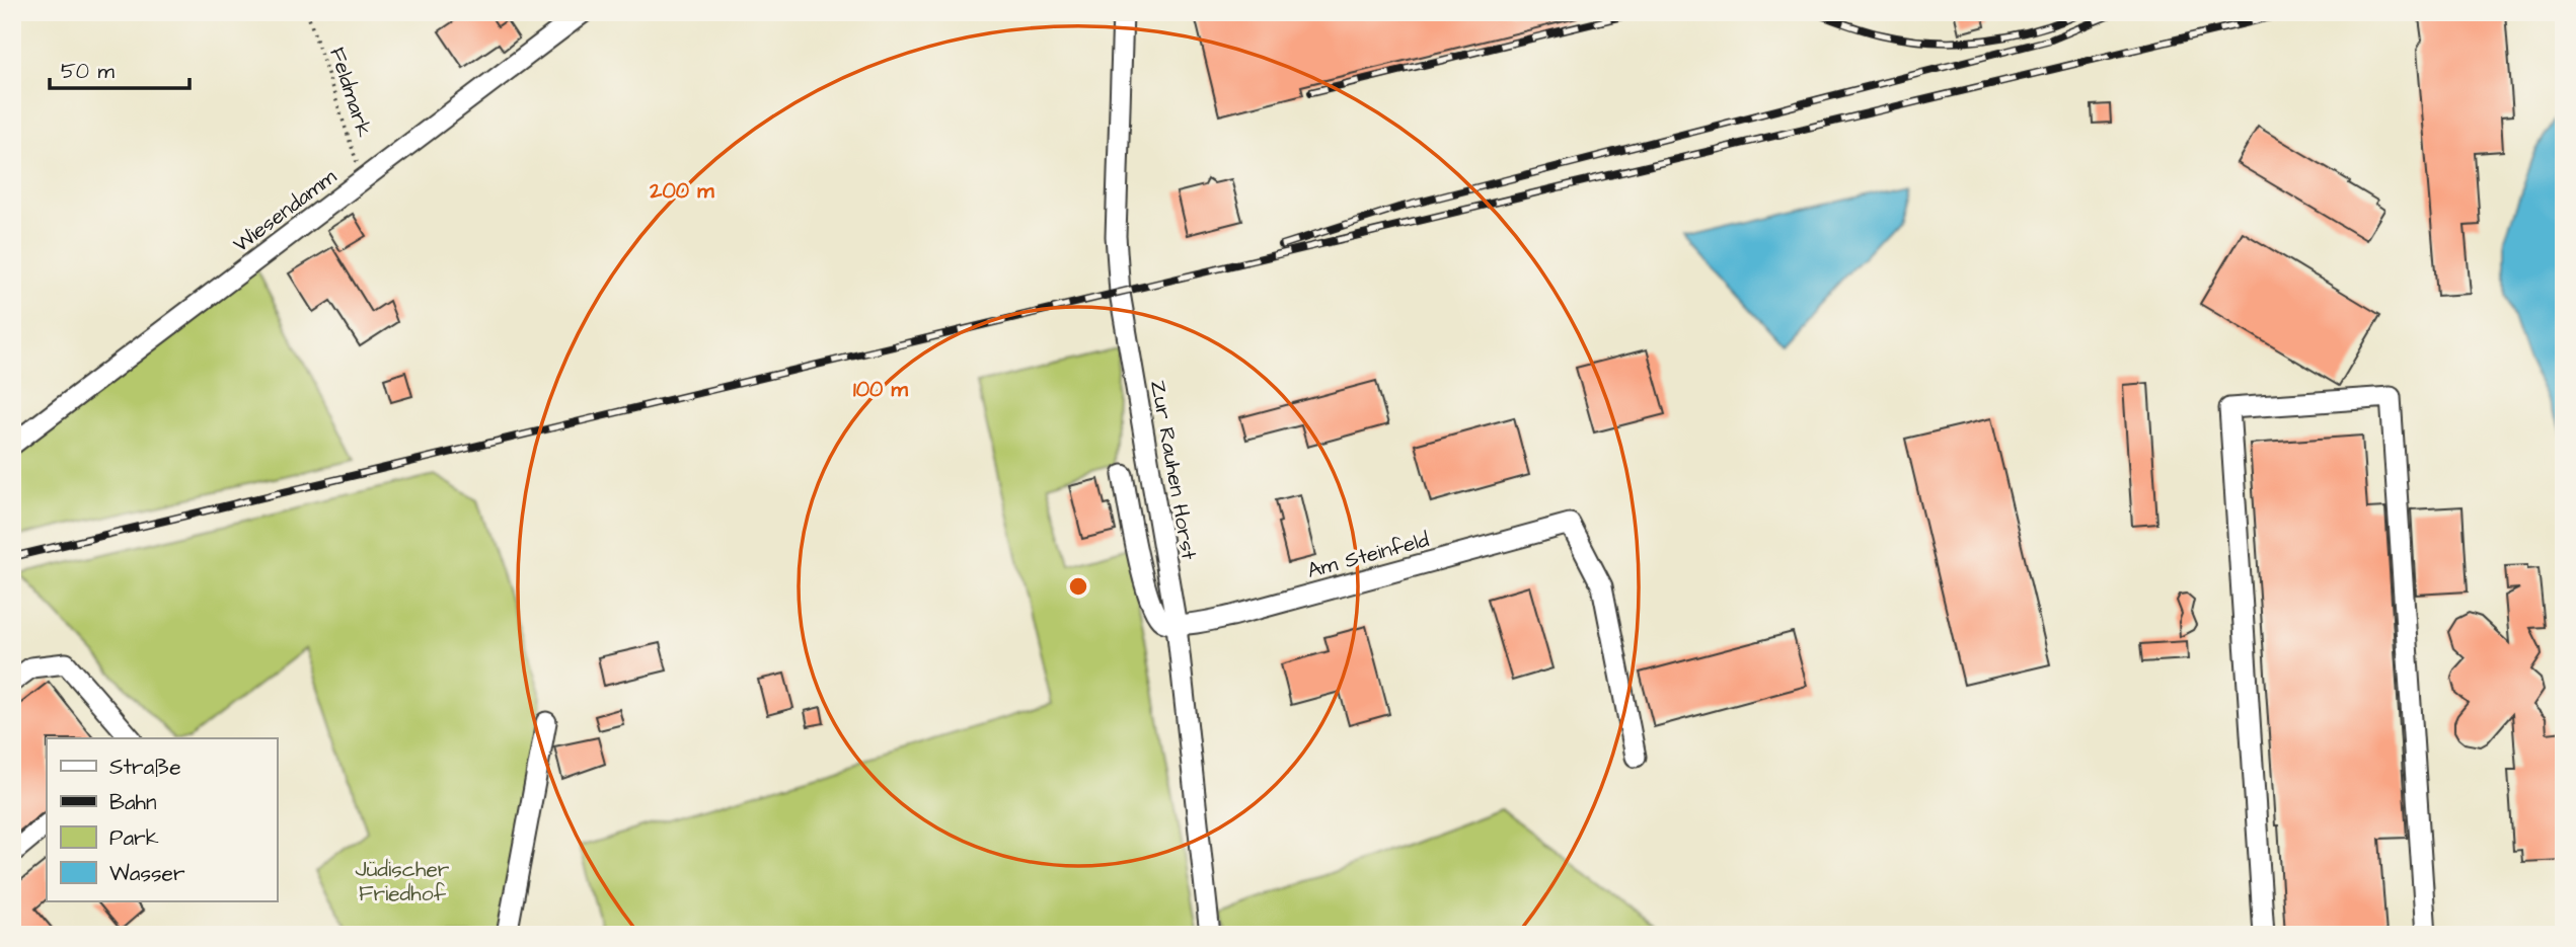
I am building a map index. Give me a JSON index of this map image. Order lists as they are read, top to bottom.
{
  "streets": {
    "street": ["Wiesendamm", "Zur Rauhen Horst", "Am Steinfeld"],
    "path": ["Feldmark"]
  },
  "crossings": [
    ["Feldmark", "Wiesendamm"],
    ["Zur Rauhen Horst", "Am Steinfeld"]
  ],
  "parks": ["Jüdischer Friedhof"],
  "legend": [
    "Straße",
    "Bahn",
    "Park",
    "Wasser"
  ],
  "scale_bar": "50 m",
  "rings": ["200 m", "100 m"]
}
